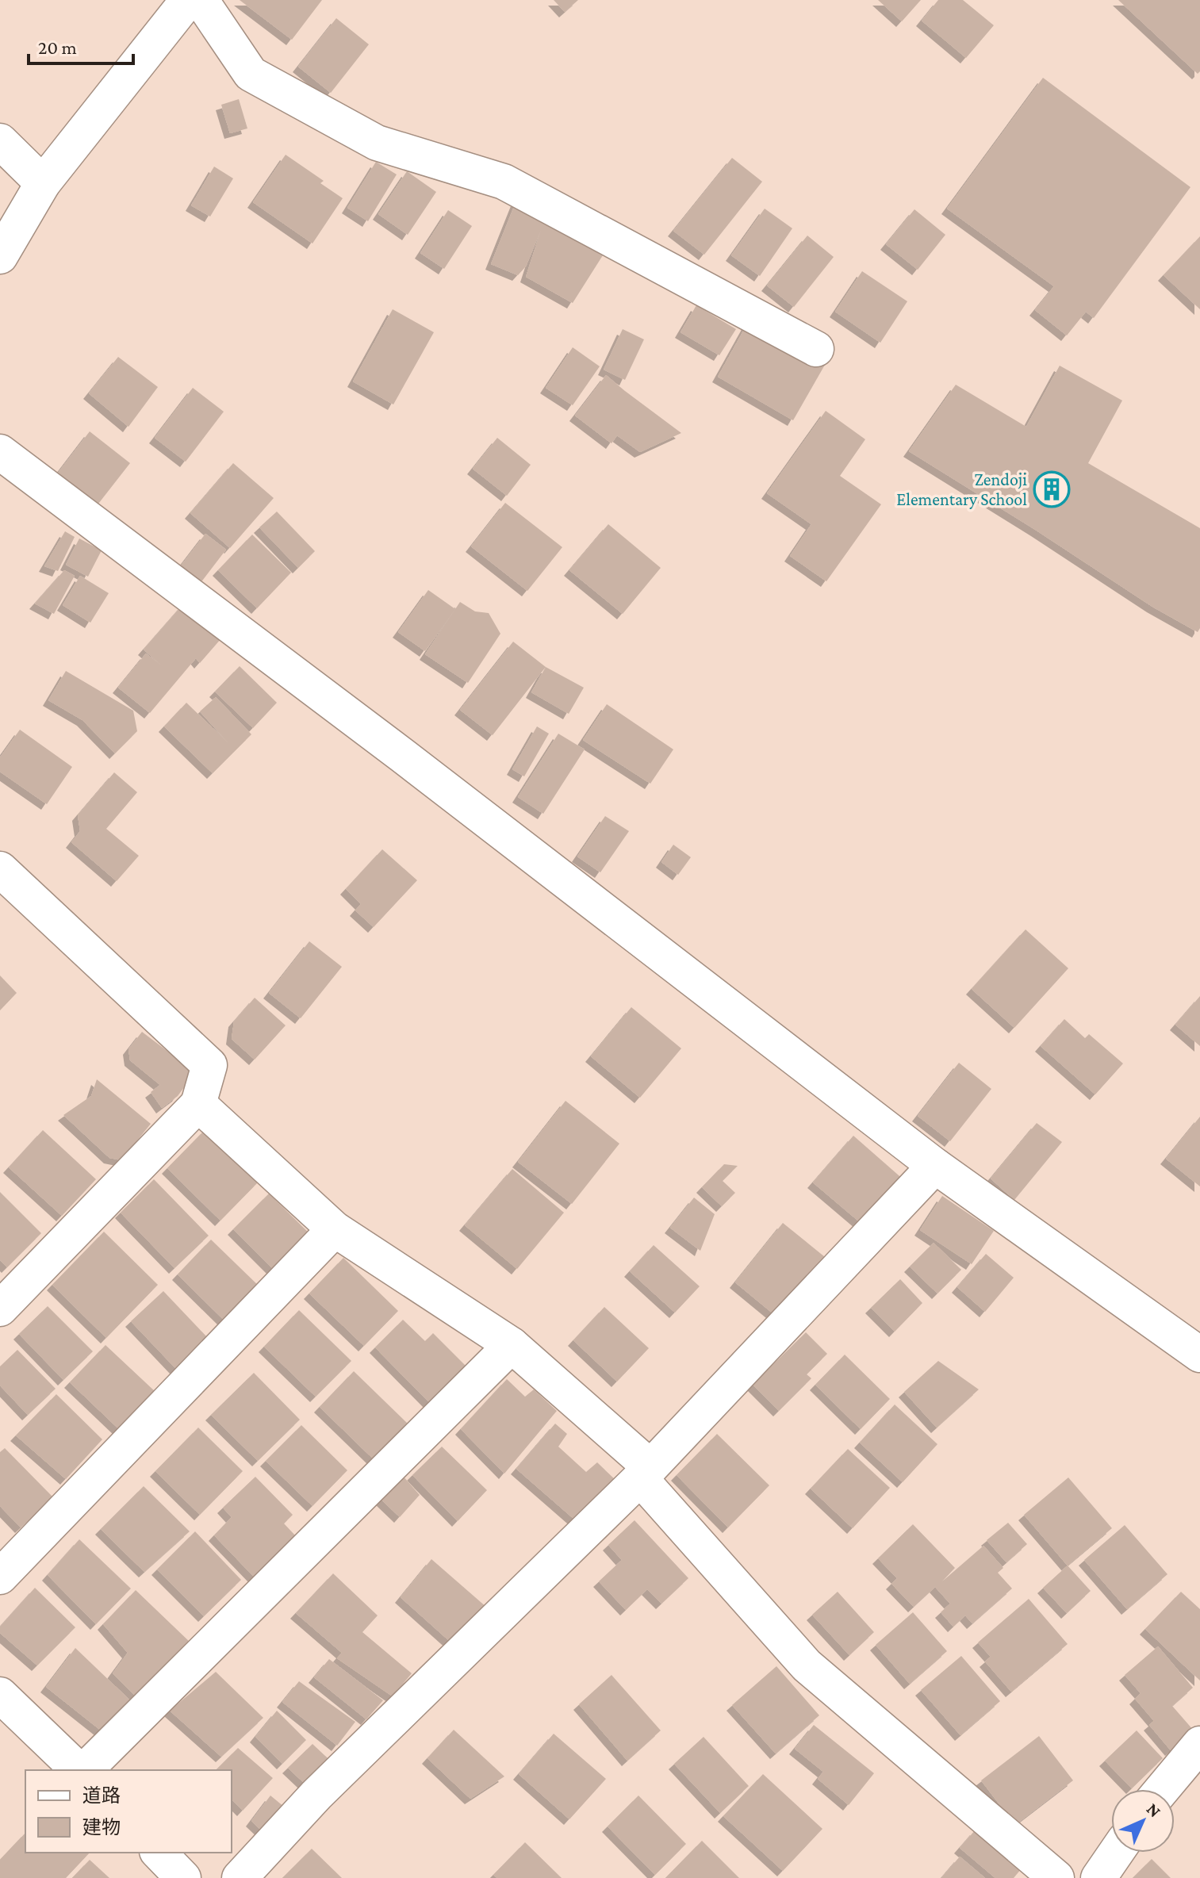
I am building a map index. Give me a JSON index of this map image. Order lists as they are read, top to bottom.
{
  "places": {
    "building": ["Zendoji Elementary School"]
  },
  "legend": ["道路", "建物"],
  "scale_bar": "20 m",
  "north": "top right"
}
